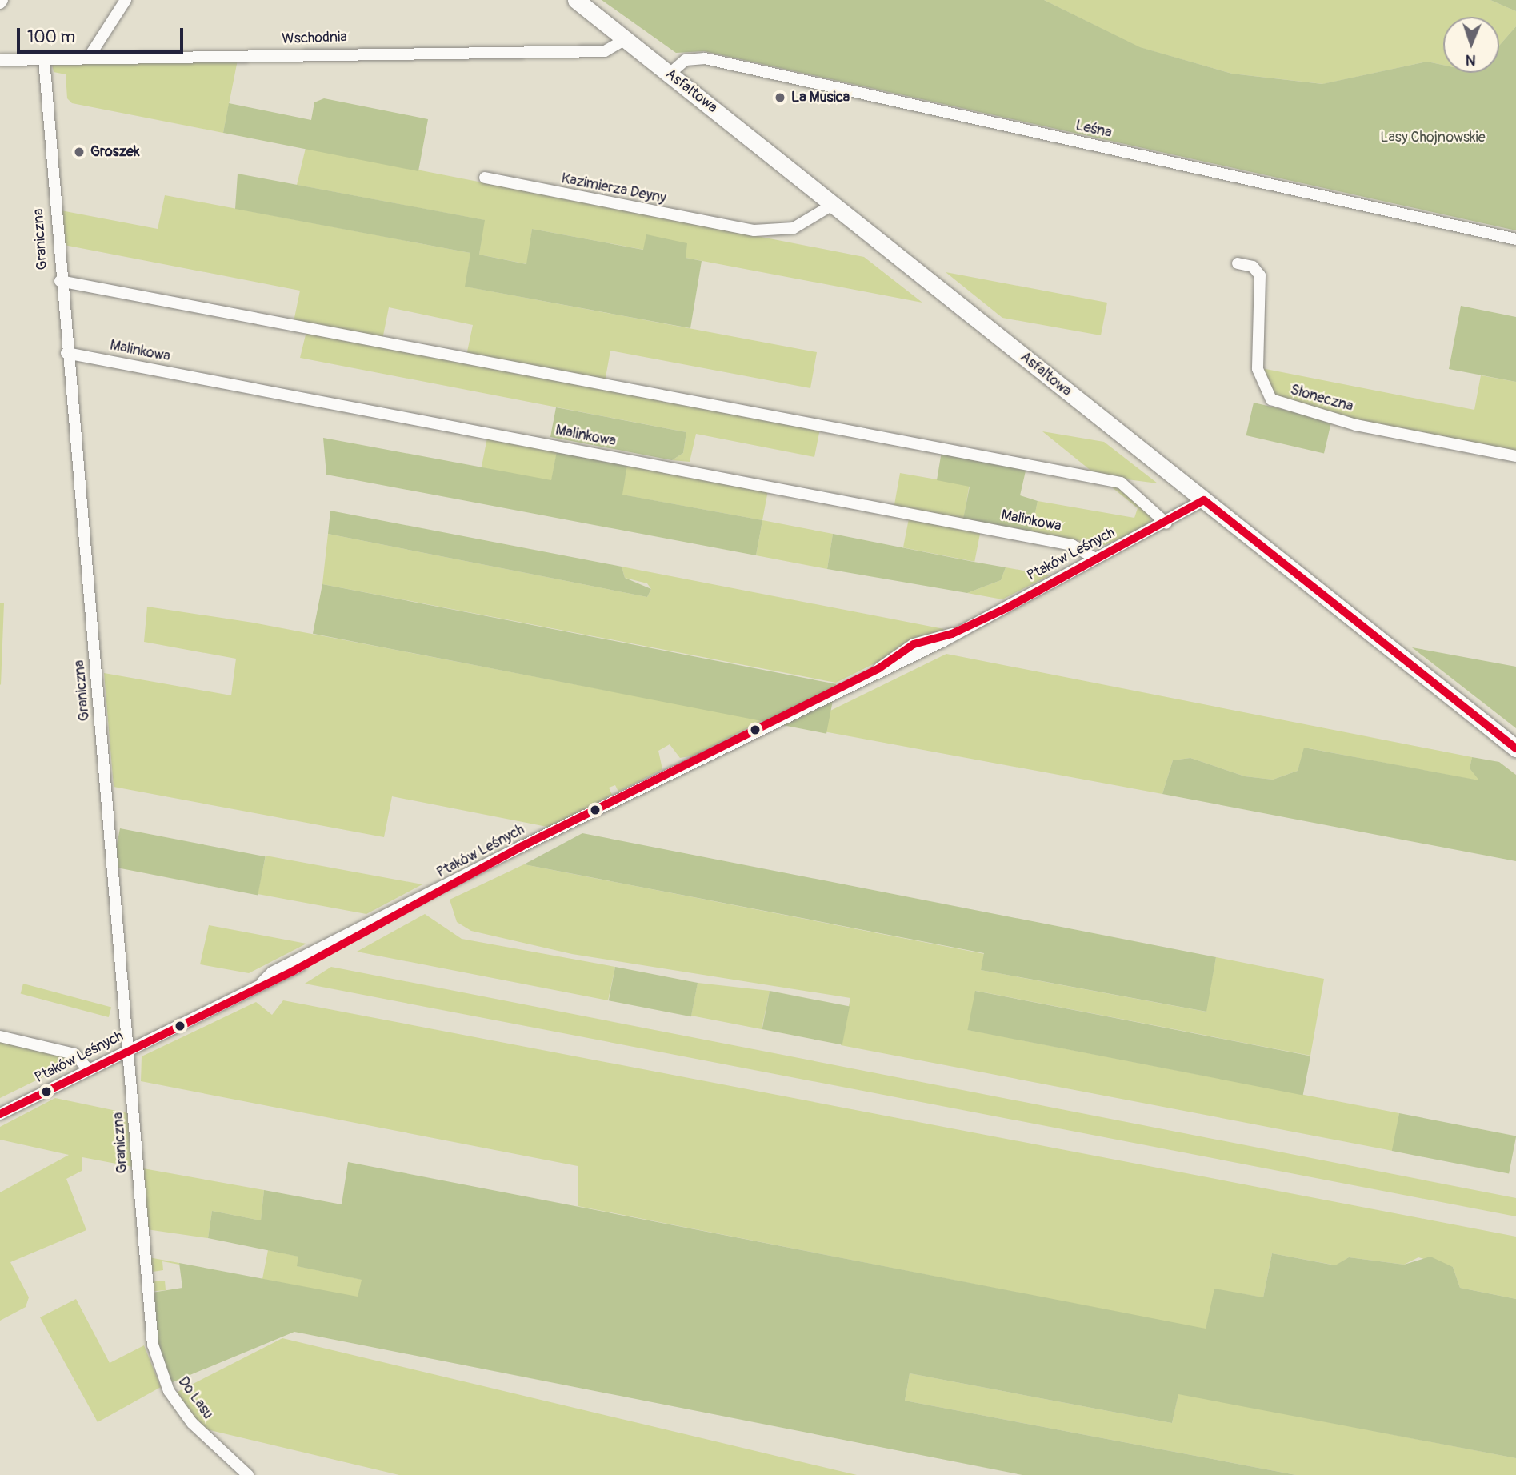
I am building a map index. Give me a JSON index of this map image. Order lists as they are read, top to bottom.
{
  "streets": {
    "main road": ["Asfaltowa"],
    "street": [
      "Wschodnia",
      "Leśna",
      "Kazimierza Deyny",
      "Graniczna",
      "Malinkowa",
      "Słoneczna",
      "Ptaków Leśnych",
      "Do Lasu"
    ]
  },
  "crossings": [
    ["Wschodnia", "Asfaltowa"],
    ["Wschodnia", "Graniczna"],
    ["Asfaltowa", "Leśna"],
    ["Asfaltowa", "Kazimierza Deyny"],
    ["Asfaltowa", "Ptaków Leśnych"],
    ["Graniczna", "Malinkowa"],
    ["Graniczna", "Ptaków Leśnych"],
    ["Graniczna", "Do Lasu"],
    ["Malinkowa", "Ptaków Leśnych"]
  ],
  "parks": ["Lasy Chojnowskie"],
  "places": ["La Musica", "Groszek"],
  "scale_bar": "100 m",
  "north": "bottom"
}
